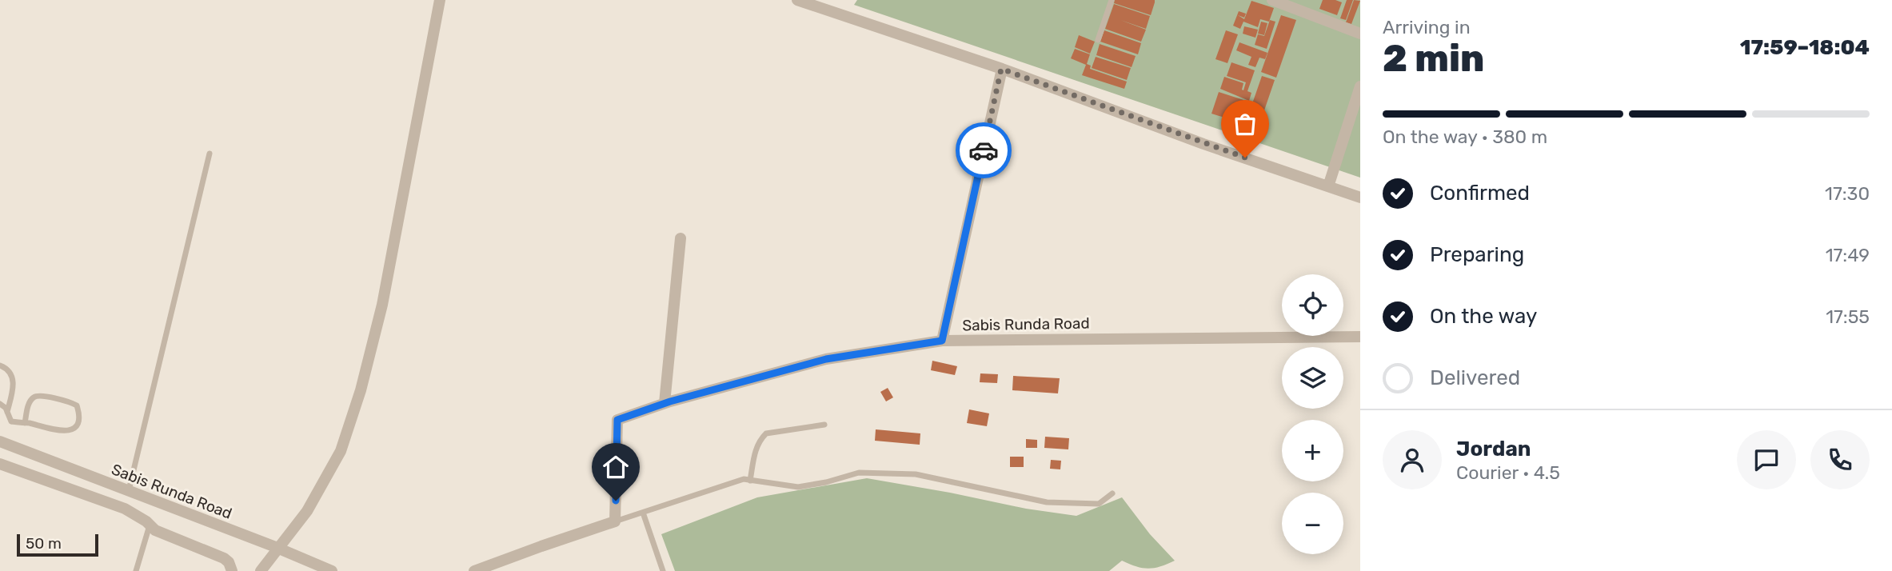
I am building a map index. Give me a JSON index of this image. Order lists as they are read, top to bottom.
{
  "streets": {
    "street": ["Sabis Runda Road"]
  },
  "scale_bar": "50 m",
  "page": {
    "heading": ["2 min", "Arriving in", "17:59–18:04"],
    "panel": ["Jordan", "Courier · 4.5"],
    "bar": "On the way · 380 m",
    "list": [
      ["Confirmed", "17:30"],
      ["Preparing", "17:49"],
      ["On the way", "17:55"],
      "Delivered"
    ],
    "map_buttons": ["+", "−"],
    "scale": "50 m"
  }
}
